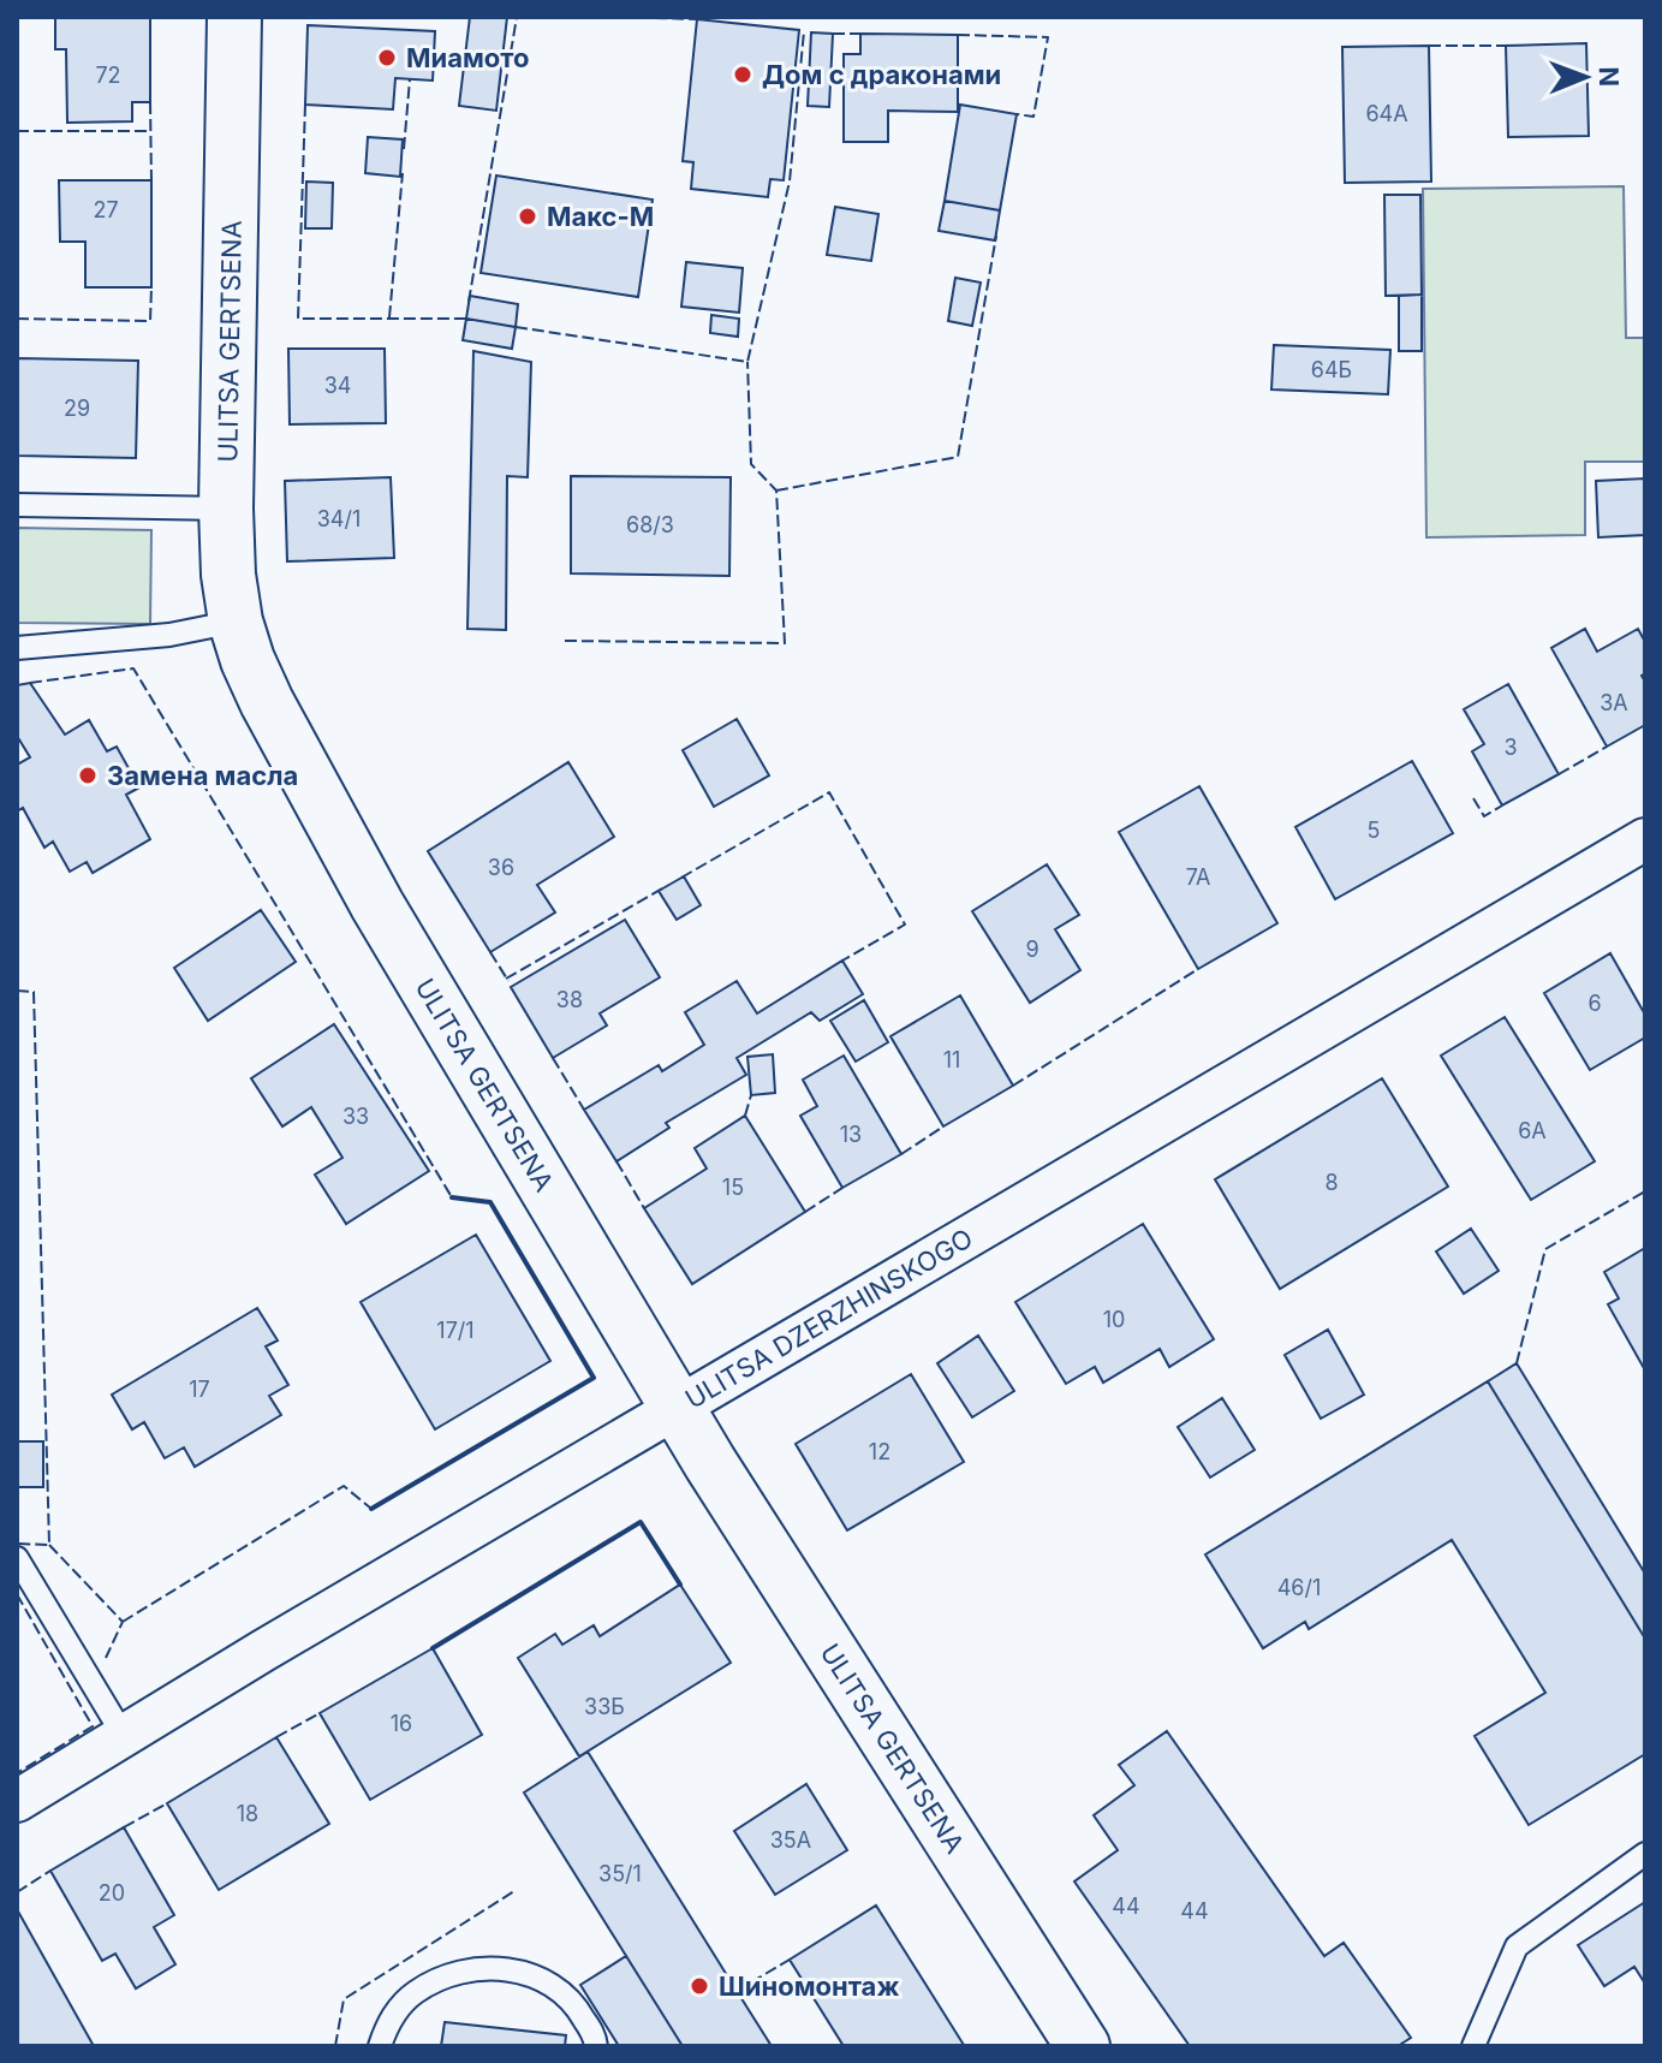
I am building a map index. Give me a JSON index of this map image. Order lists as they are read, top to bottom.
{
  "streets": {
    "street": ["ULITSA GERTSENA", "ULITSA DZERZHINSKOGO"]
  },
  "crossings": [
    ["ULITSA GERTSENA", "ULITSA DZERZHINSKOGO"]
  ],
  "places": [
    "Миамото",
    "Дом с драконами",
    "Макс-М",
    "Замена масла",
    "Шиномонтаж"
  ],
  "house_numbers": [
    "72",
    "64А",
    "27",
    "64Б",
    "34",
    "29",
    "34/1",
    "68/3",
    "3А",
    "3",
    "5",
    "36",
    "7А",
    "9",
    "38",
    "6",
    "11",
    "33",
    "6А",
    "13",
    "8",
    "15",
    "10",
    "17/1",
    "17",
    "12",
    "46/1",
    "33Б",
    "16",
    "18",
    "35А",
    "35/1",
    "20",
    "44",
    "44"
  ],
  "north": "right"
}
